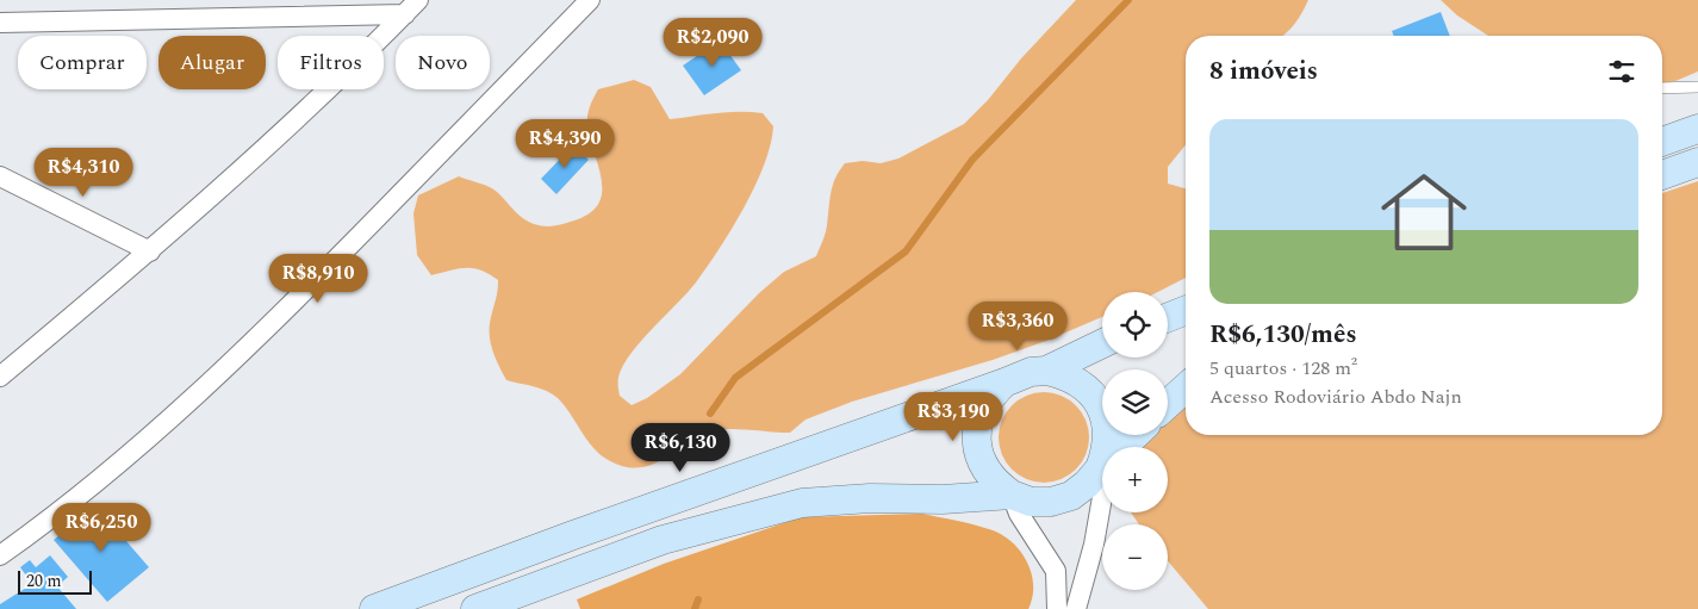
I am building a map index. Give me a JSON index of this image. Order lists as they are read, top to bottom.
{
  "scale_bar": "20 m",
  "page": {
    "price": [
      "R$2,090",
      "R$4,390",
      "R$4,310",
      "R$8,910",
      "R$3,360",
      "R$3,190",
      "R$6,130",
      "R$6,250"
    ],
    "chip": [
      "Comprar",
      "Alugar",
      "Filtros",
      "Novo"
    ],
    "heading": "8 imóveis",
    "list": [
      {
        "name": "R$6,130/mês",
        "note": "5 quartos · 128 m² · Acesso Rodoviário Abdo Najn"
      }
    ],
    "map_buttons": ["+", "−"],
    "scale": "20 m"
  }
}
